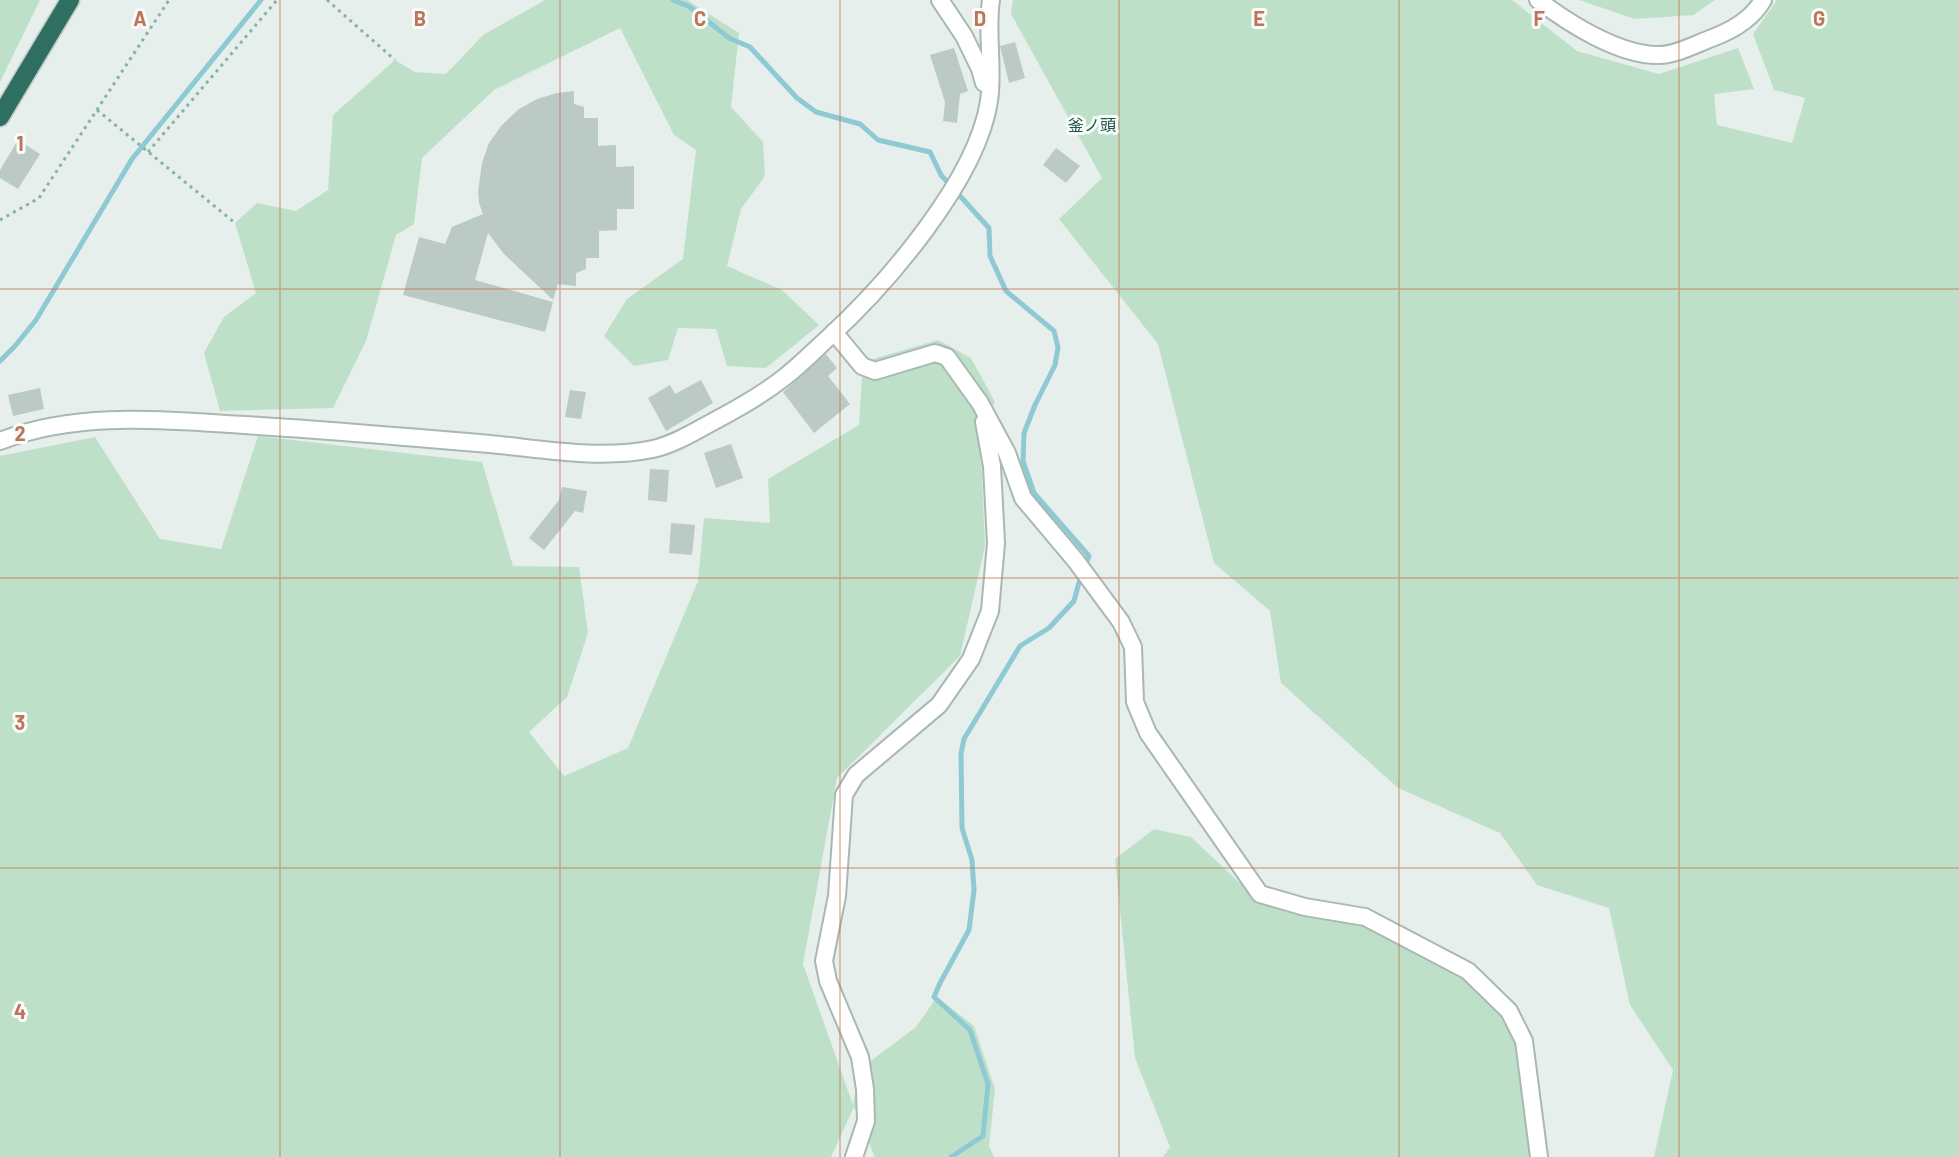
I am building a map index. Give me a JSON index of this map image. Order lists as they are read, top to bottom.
{
  "districts": ["釜ノ頭"],
  "grid": {
    "columns": [
      "A",
      "B",
      "C",
      "D",
      "E",
      "F",
      "G"
    ],
    "rows": [
      "1",
      "2",
      "3",
      "4"
    ]
  }
}
